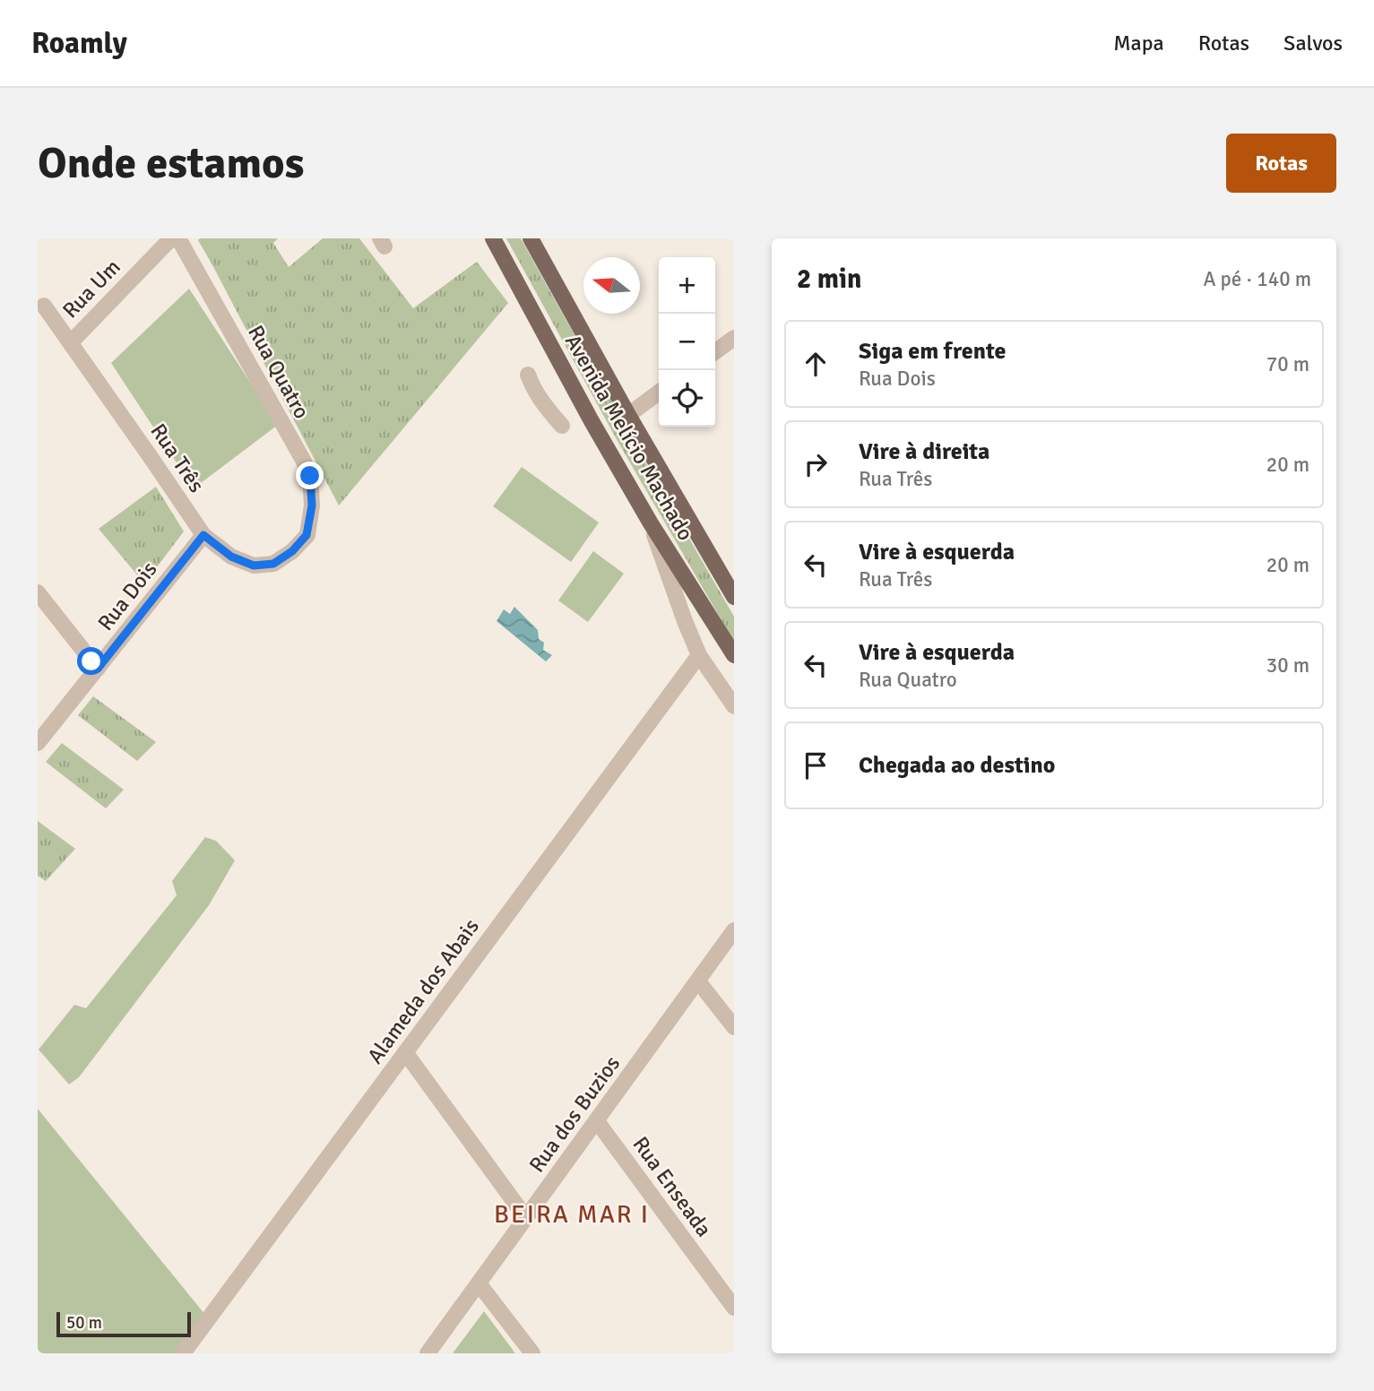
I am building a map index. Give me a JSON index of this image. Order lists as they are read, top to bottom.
{
  "streets": {
    "main road": ["Avenida Melício Machado"],
    "street": [
      "Rua Um",
      "Rua Quatro",
      "Rua Três",
      "Rua Dois",
      "Alameda dos Abais",
      "Rua dos Buzios",
      "Rua Enseada"
    ]
  },
  "crossings": [
    ["Rua Um", "Rua Três"],
    ["Rua Quatro", "Rua Três"],
    ["Rua Três", "Rua Dois"],
    ["Rua dos Buzios", "Rua Enseada"]
  ],
  "districts": ["BEIRA MAR I"],
  "scale_bar": "50 m",
  "north": "left",
  "page": {
    "header": "Roamly",
    "nav": ["Mapa", "Rotas", "Salvos"],
    "buttons": "Rotas",
    "title": "Onde estamos",
    "heading": ["2 min", "A pé · 140 m"],
    "map_buttons": ["+", "−"],
    "list": [
      ["Siga em frente", "Rua Dois", "70 m"],
      ["Vire à direita", "Rua Três", "20 m"],
      ["Vire à esquerda", "Rua Três", "20 m"],
      ["Vire à esquerda", "Rua Quatro", "30 m"],
      "Chegada ao destino"
    ],
    "scale": "50 m"
  }
}
